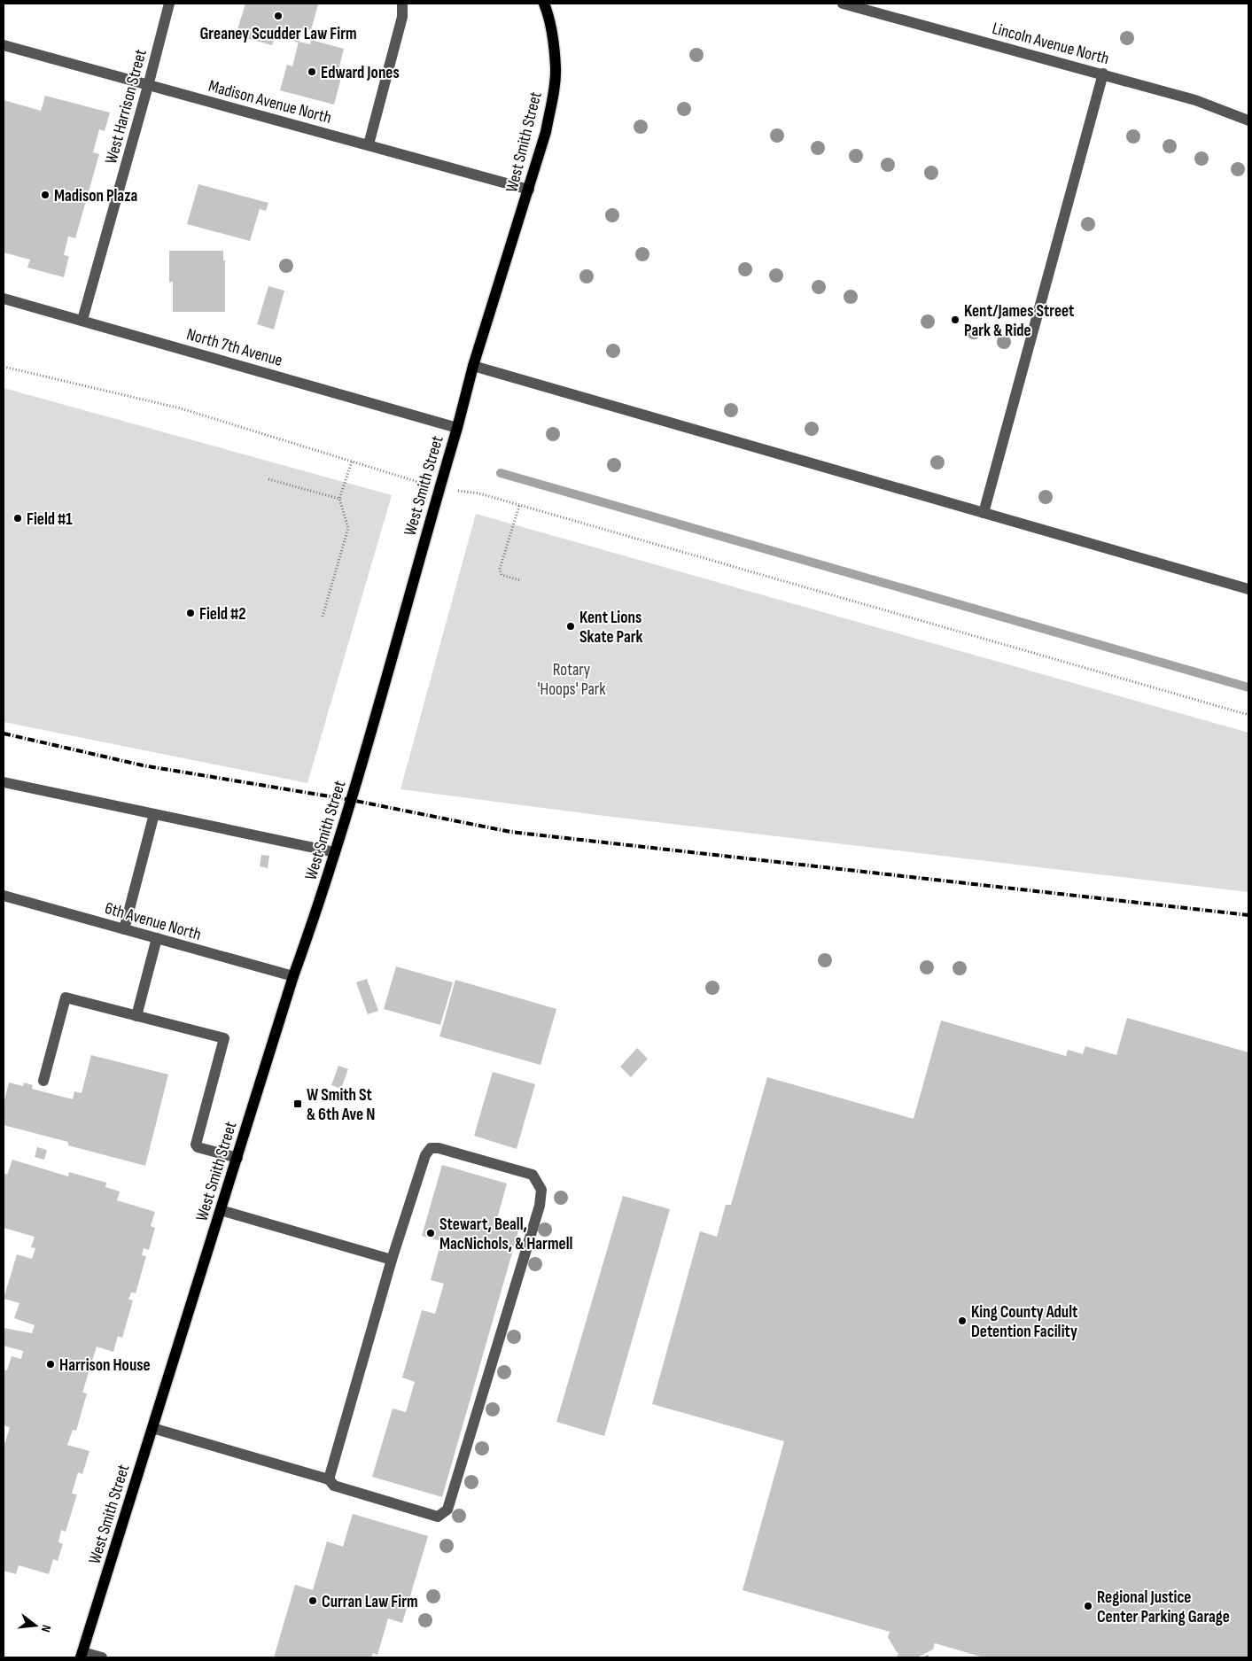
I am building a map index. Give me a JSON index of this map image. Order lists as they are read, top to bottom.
{
  "streets": {
    "main road": ["West Smith Street"],
    "street": [
      "Lincoln Avenue North",
      "Madison Avenue North",
      "West Harrison Street",
      "North 7th Avenue",
      "6th Avenue North"
    ]
  },
  "crossings": [
    ["Madison Avenue North", "West Harrison Street"],
    ["Madison Avenue North", "West Smith Street"],
    ["West Harrison Street", "North 7th Avenue"],
    ["West Smith Street", "North 7th Avenue"],
    ["West Smith Street", "6th Avenue North"]
  ],
  "parks": ["Rotary 'Hoops' Park"],
  "places": {
    "other": [
      "Greaney Scudder Law Firm",
      "Edward Jones",
      "Madison Plaza",
      "Kent/James Street Park & Ride",
      "Field #1",
      "Field #2",
      "Kent Lions Skate Park",
      "Stewart, Beall, MacNichols, & Harmell",
      "King County Adult Detention Facility",
      "Harrison House",
      "Curran Law Firm",
      "Regional Justice Center Parking Garage"
    ],
    "transit": ["W Smith St & 6th Ave N"]
  },
  "north": "right"
}
